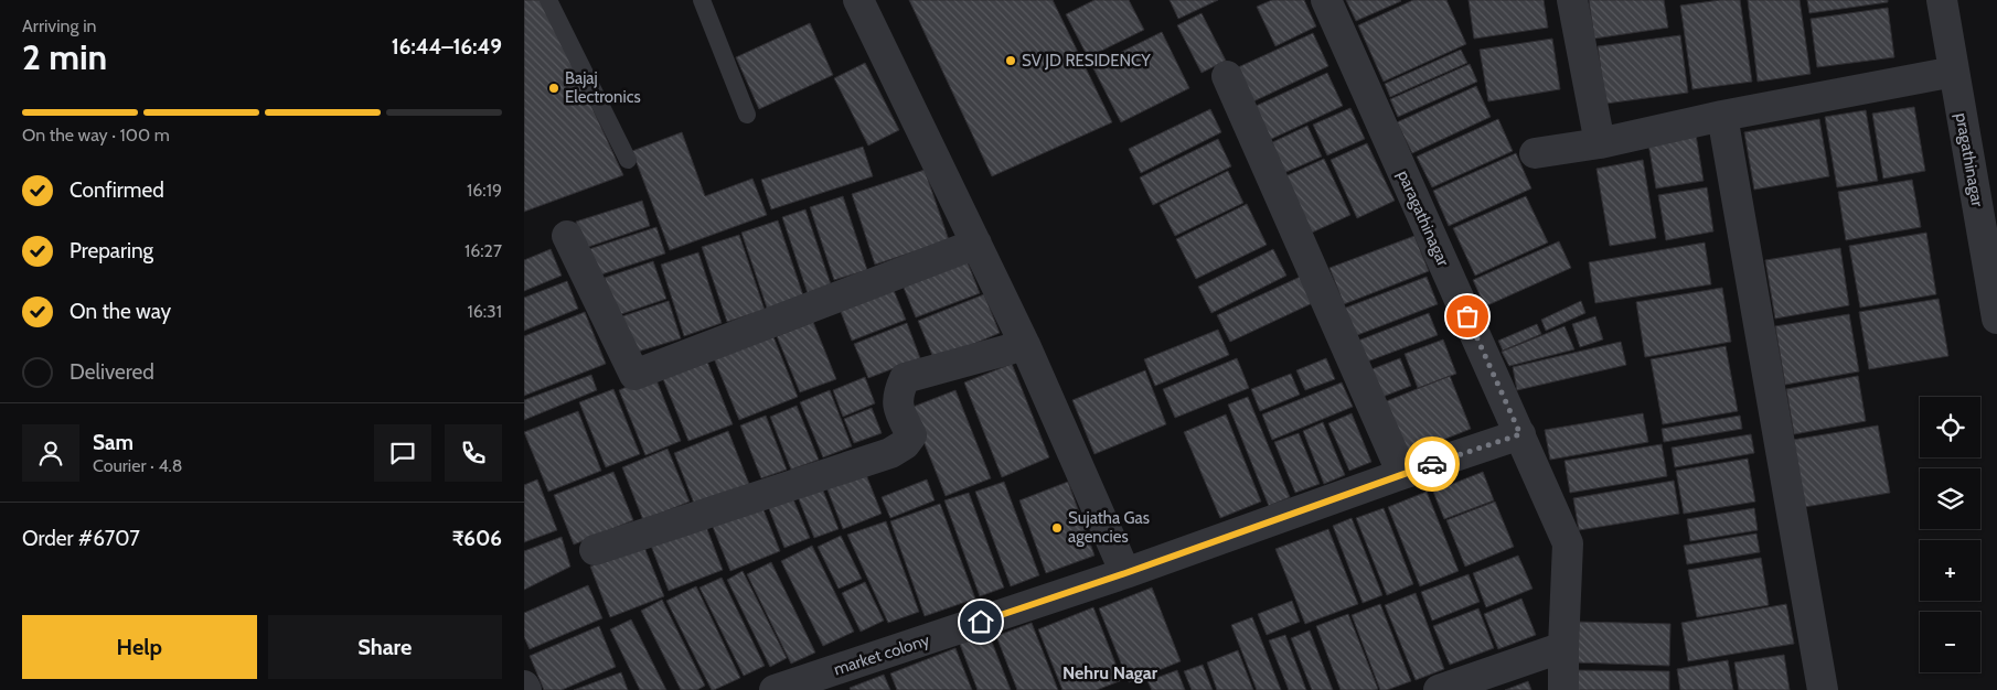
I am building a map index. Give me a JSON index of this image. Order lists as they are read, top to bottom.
{
  "streets": {
    "street": ["pragathinagar", "paragathinagar", "market colony"]
  },
  "crossings": [
    ["paragathinagar", "market colony"]
  ],
  "districts": ["Nehru Nagar"],
  "places": ["SV JD RESIDENCY", "Bajaj Electronics", "Sujatha Gas agencies"],
  "page": {
    "heading": ["2 min", "Arriving in", "16:44–16:49"],
    "panel": [
      "Sam",
      "Courier · 4.8",
      "Order #6707",
      "₹606"
    ],
    "bar": "On the way · 100 m",
    "list": [
      ["Confirmed", "16:19"],
      ["Preparing", "16:27"],
      ["On the way", "16:31"],
      "Delivered"
    ],
    "map_buttons": ["+", "−"],
    "buttons": ["Help", "Share"]
  }
}
